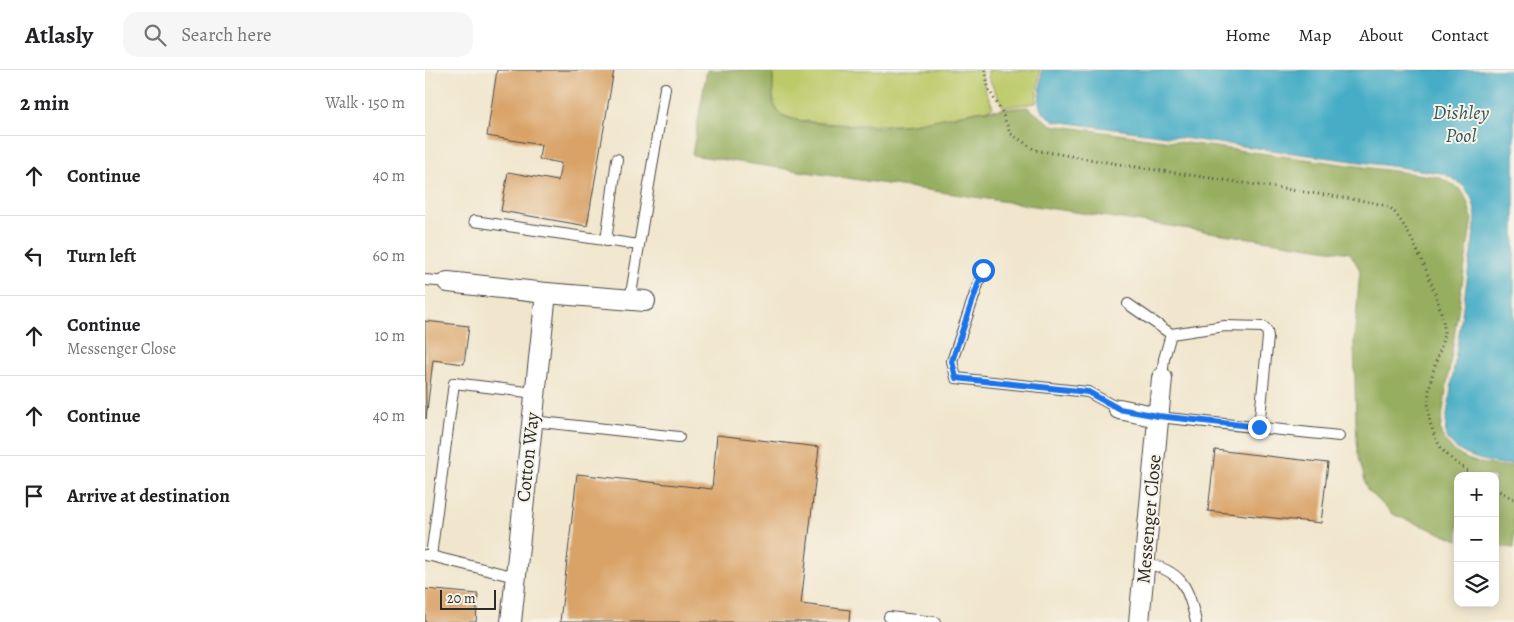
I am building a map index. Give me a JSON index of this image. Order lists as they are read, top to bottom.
{
  "streets": {
    "street": ["Cotton Way", "Messenger Close"]
  },
  "water": ["Dishley Pool"],
  "scale_bar": "20 m",
  "page": {
    "header": "Atlasly",
    "search": "Search here",
    "nav": [
      "Home",
      "Map",
      "About",
      "Contact"
    ],
    "heading": ["2 min", "Walk · 150 m"],
    "list": [
      ["Continue", "40 m"],
      ["Turn left", "60 m"],
      ["Continue", "Messenger Close", "10 m"],
      ["Continue", "40 m"],
      "Arrive at destination"
    ],
    "map_buttons": ["+", "−"],
    "scale": "20 m"
  }
}
